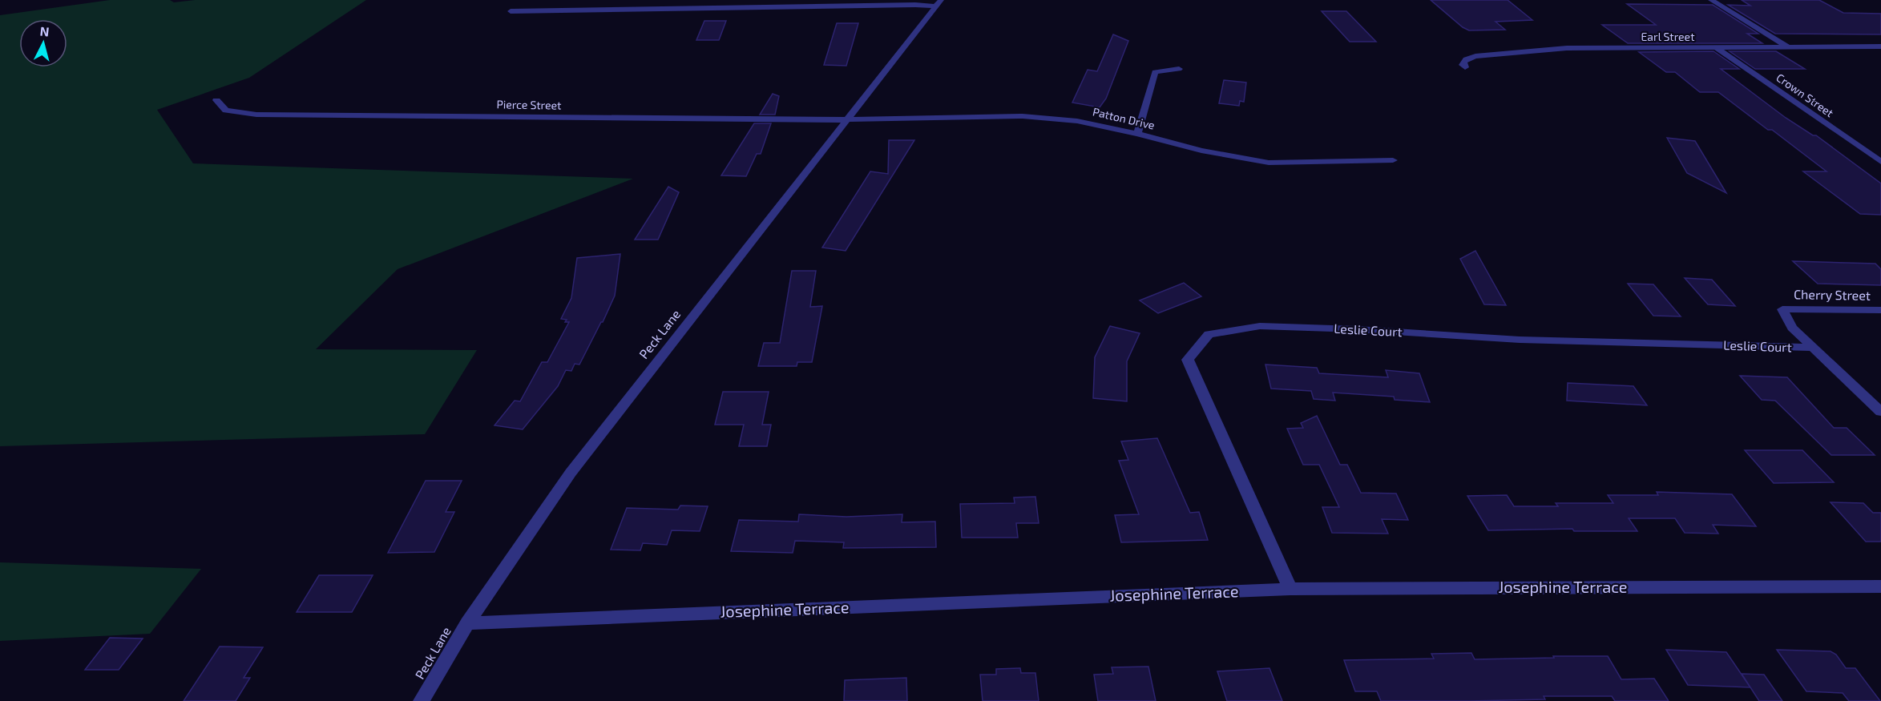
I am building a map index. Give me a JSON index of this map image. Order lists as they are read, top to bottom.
{
  "streets": {
    "street": [
      "Earl Street",
      "Crown Street",
      "Pierce Street",
      "Patton Drive",
      "Cherry Street",
      "Leslie Court",
      "Peck Lane",
      "Josephine Terrace"
    ]
  },
  "crossings": [
    ["Earl Street", "Crown Street"],
    ["Pierce Street", "Patton Drive"],
    ["Pierce Street", "Peck Lane"],
    ["Patton Drive", "Peck Lane"],
    ["Cherry Street", "Leslie Court"],
    ["Leslie Court", "Josephine Terrace"],
    ["Peck Lane", "Josephine Terrace"]
  ],
  "north": "top"
}
